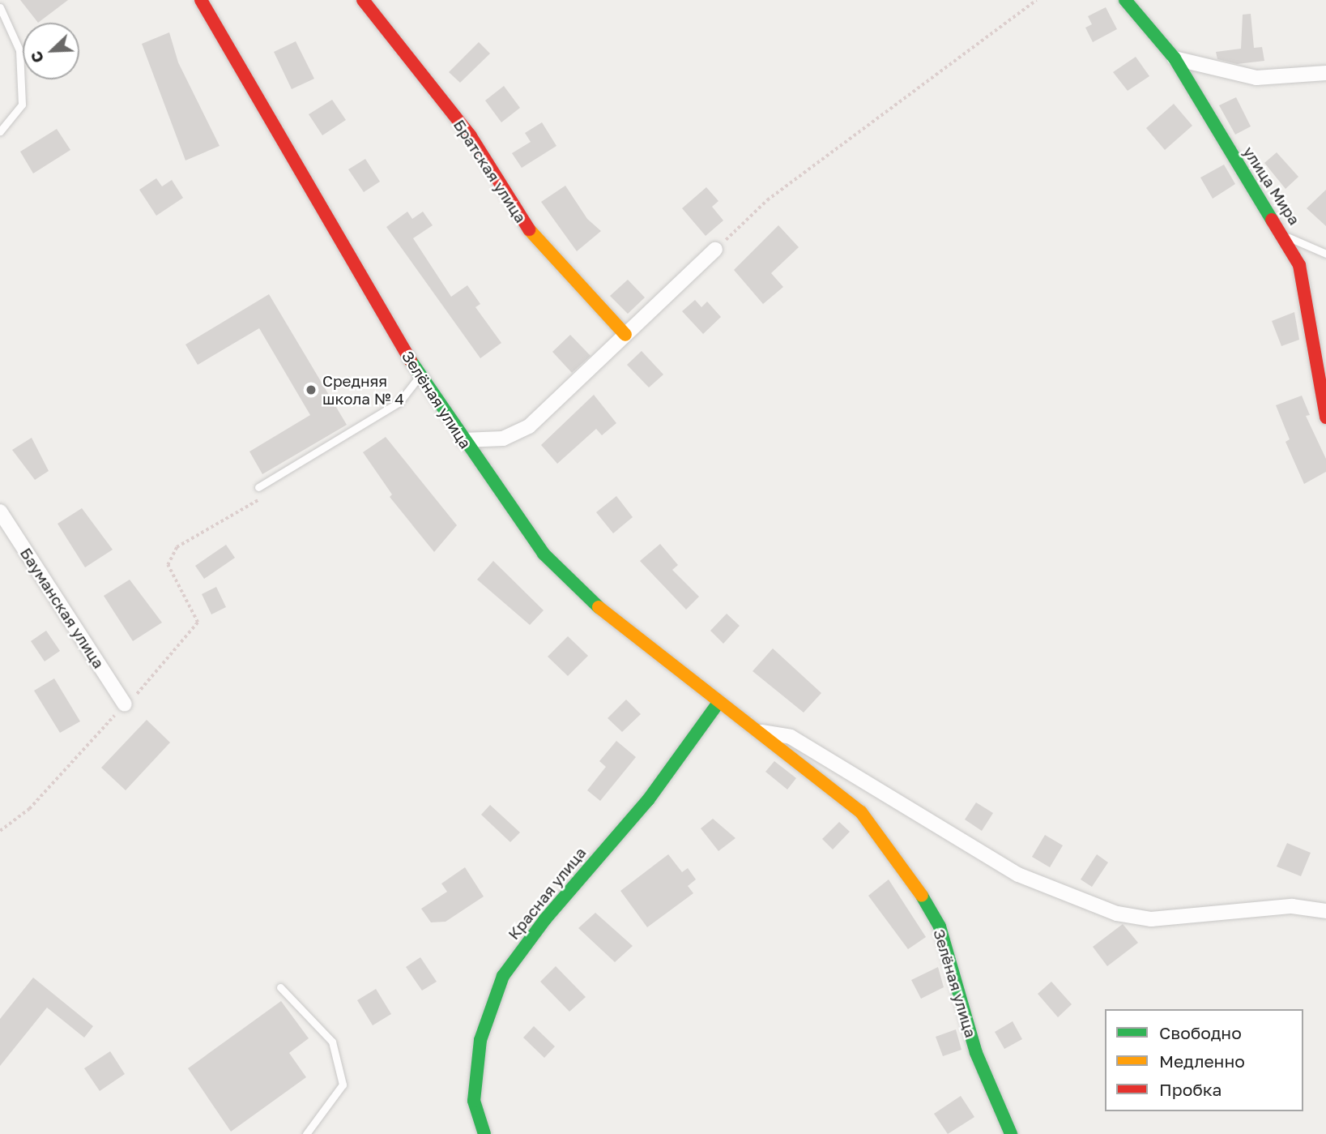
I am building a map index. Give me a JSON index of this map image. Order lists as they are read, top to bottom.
{
  "streets": {
    "street": [
      "Братская улица",
      "улица Мира",
      "Зелёная улица",
      "Бауманская улица",
      "Красная улица"
    ]
  },
  "crossings": [
    ["Зелёная улица", "Красная улица"]
  ],
  "places": ["Средняя школа № 4"],
  "legend": ["Свободно", "Медленно", "Пробка"],
  "north": "bottom left"
}
